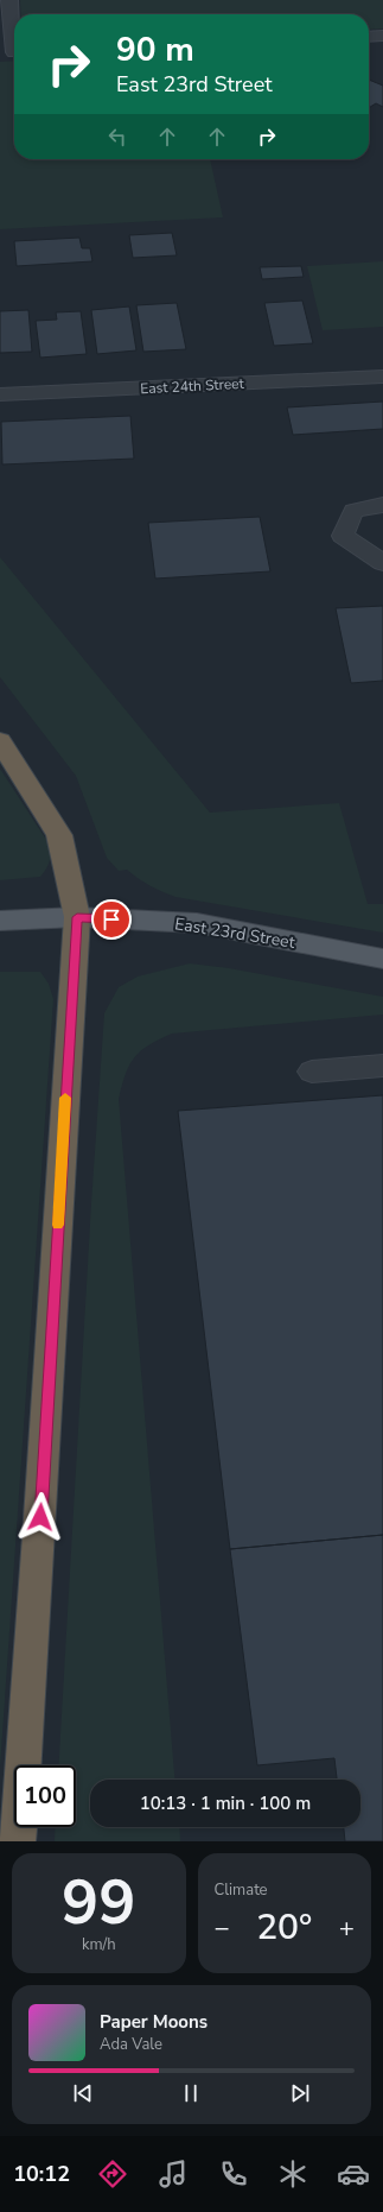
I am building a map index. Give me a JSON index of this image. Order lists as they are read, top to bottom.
{
  "streets": {
    "main road": ["East 23rd Street"],
    "street": ["East 24th Street"]
  },
  "page": {
    "turn": ["90 m", "East 23rd Street"],
    "limit": "100",
    "trip": "10:13 · 1 min · 100 m",
    "tile": [
      ["99", "km/h"],
      "Climate"
    ],
    "heat": ["−", "20°", "+"],
    "song": ["Paper Moons", "Ada Vale"],
    "tabs": "10:12"
  }
}
